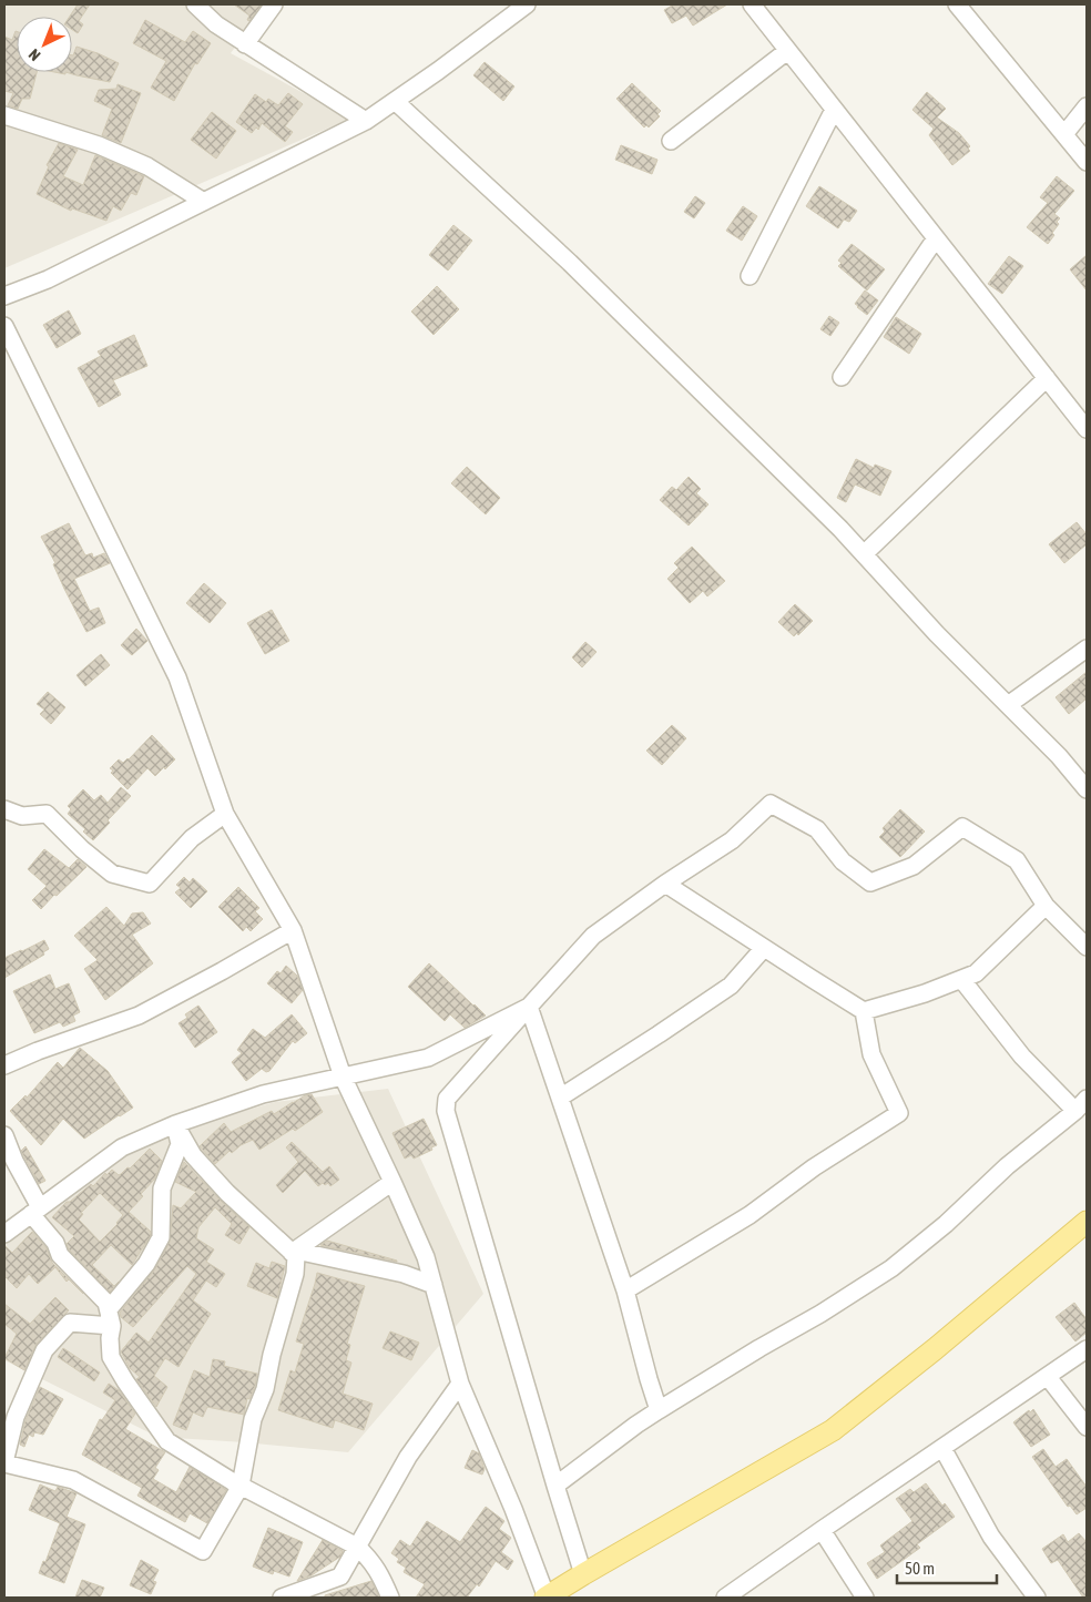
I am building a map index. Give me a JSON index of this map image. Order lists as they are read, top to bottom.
{
  "scale_bar": "50 m",
  "north": "bottom left"
}
